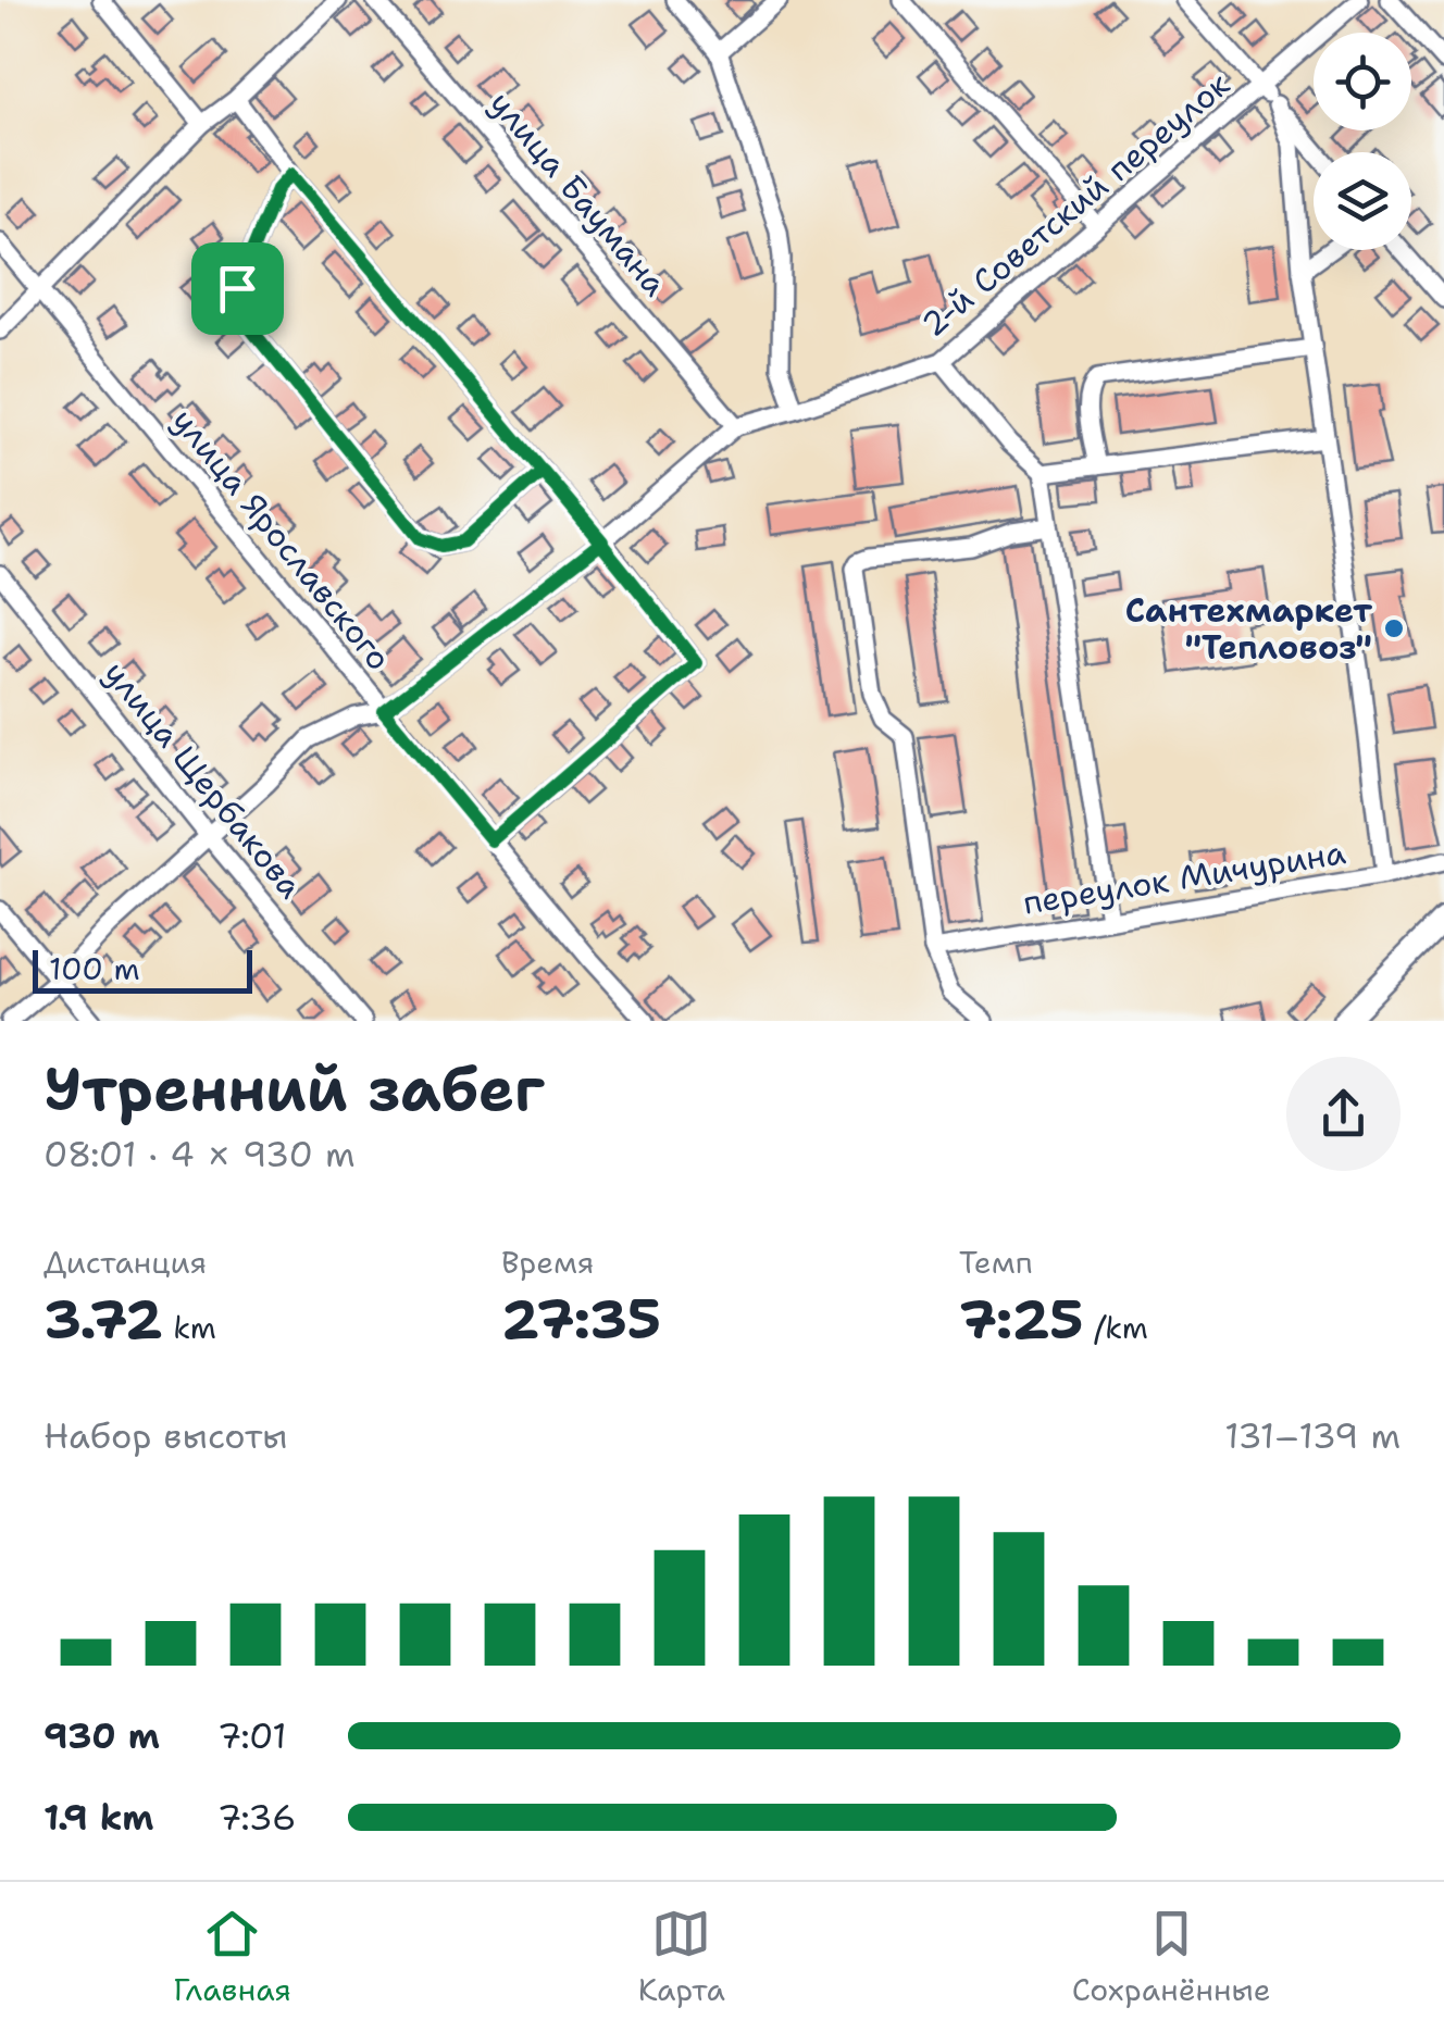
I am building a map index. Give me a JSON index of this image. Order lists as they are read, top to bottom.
{
  "streets": {
    "street": [
      "улица Баумана",
      "2-й Советский переулок",
      "улица Ярославского",
      "улица Щербакова",
      "переулок Мичурина"
    ]
  },
  "crossings": [
    ["улица Баумана", "2-й Советский переулок"],
    ["2-й Советский переулок", "улица Ярославского"],
    ["2-й Советский переулок", "улица Щербакова"]
  ],
  "places": ["Сантехмаркет \"Тепловоз\""],
  "scale_bar": "100 m",
  "page": {
    "scale": "100 m",
    "heading": ["Утренний забег", "08:01 · 4 × 930 m"],
    "stats": [
      ["Дистанция", "3.72 km"],
      ["Время", "27:35"],
      ["Темп", "7:25 /km"]
    ],
    "chart": ["Набор высоты", "131–139 m"],
    "list": [
      {
        "name": "930 m",
        "note": "7:01"
      },
      {
        "name": "1.9 km",
        "note": "7:36"
      }
    ],
    "tabs": ["Главная", "Карта", "Сохранённые"]
  }
}
